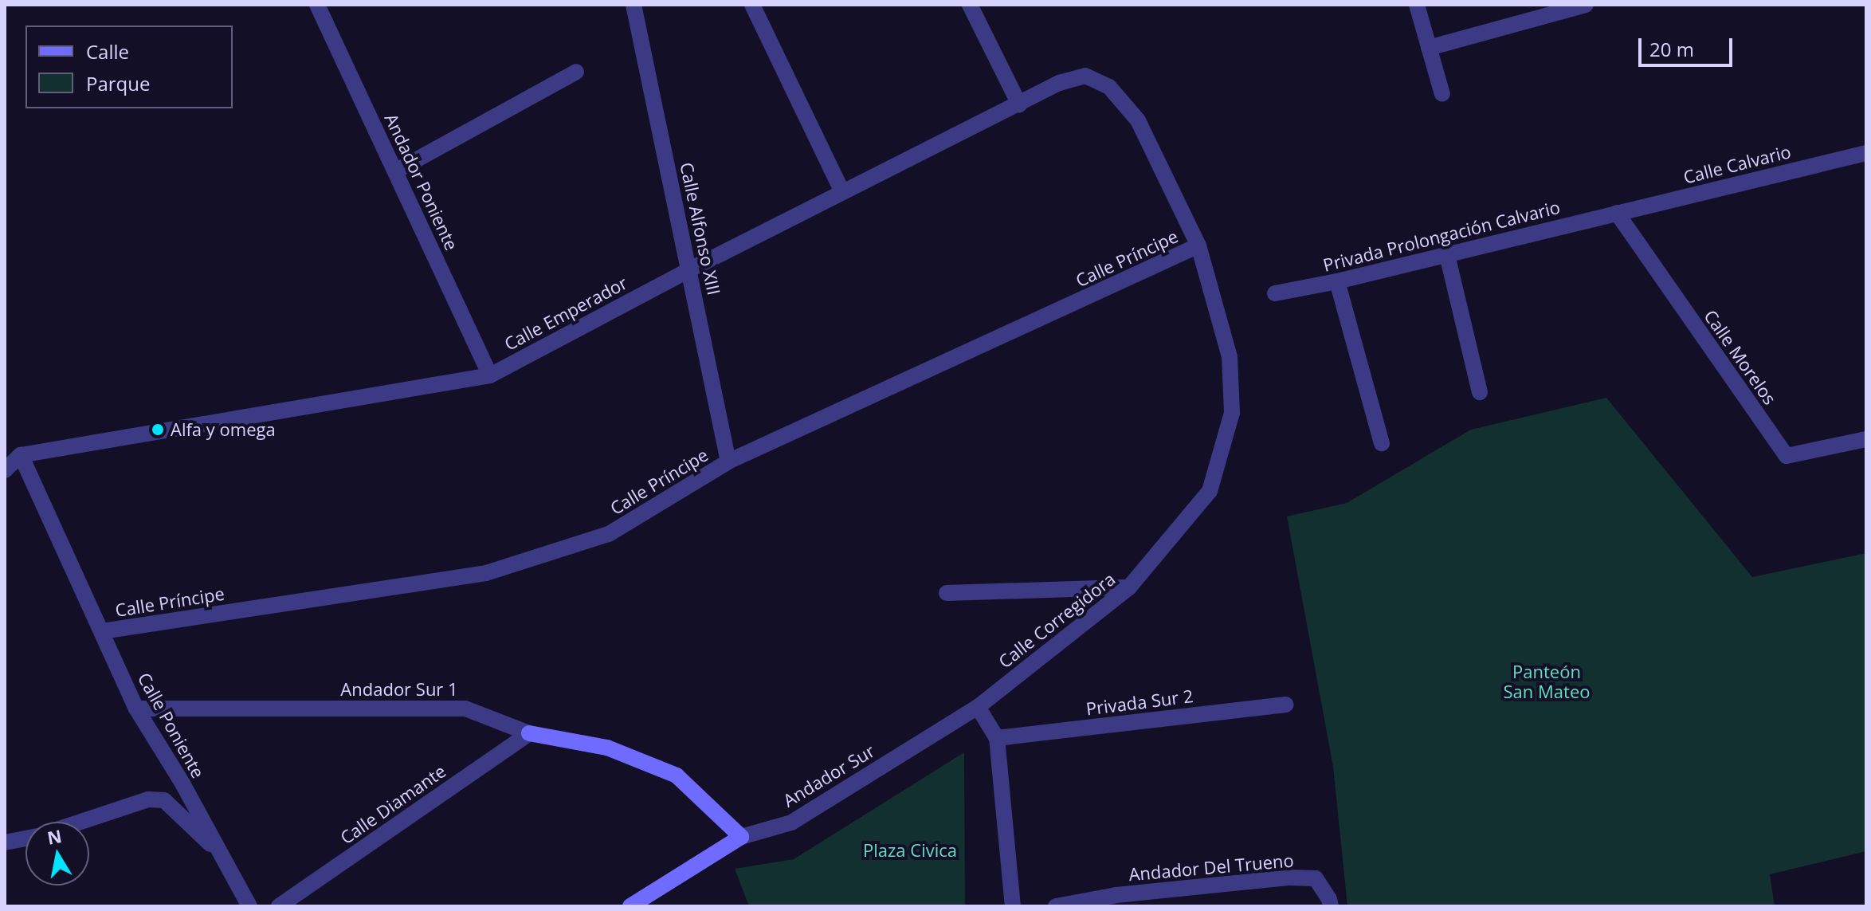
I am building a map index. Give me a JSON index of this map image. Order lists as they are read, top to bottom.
{
  "streets": {
    "street": [
      "Calle Calvario",
      "Andador Poniente",
      "Calle Alfonso XIII",
      "Privada Prolongación Calvario",
      "Calle Príncipe",
      "Calle Emperador",
      "Calle Morelos",
      "Calle Corregidora",
      "Andador Sur 1",
      "Privada Sur 2",
      "Calle Poniente",
      "Andador Sur",
      "Calle Diamante",
      "Andador Del Trueno"
    ]
  },
  "crossings": [
    ["Calle Calvario", "Privada Prolongación Calvario"],
    ["Calle Calvario", "Calle Morelos"],
    ["Andador Poniente", "Calle Emperador"],
    ["Calle Alfonso XIII", "Calle Príncipe"],
    ["Calle Alfonso XIII", "Calle Emperador"],
    ["Privada Prolongación Calvario", "Calle Morelos"],
    ["Calle Príncipe", "Calle Corregidora"],
    ["Calle Príncipe", "Calle Poniente"],
    ["Calle Emperador", "Calle Corregidora"],
    ["Calle Emperador", "Calle Poniente"],
    ["Calle Corregidora", "Andador Sur"],
    ["Andador Sur 1", "Calle Poniente"],
    ["Andador Sur 1", "Andador Sur"],
    ["Andador Sur 1", "Calle Diamante"]
  ],
  "parks": ["Panteón San Mateo", "Plaza Civica"],
  "places": ["Alfa y omega"],
  "legend": ["Calle", "Parque"],
  "scale_bar": "20 m",
  "north": "top"
}
